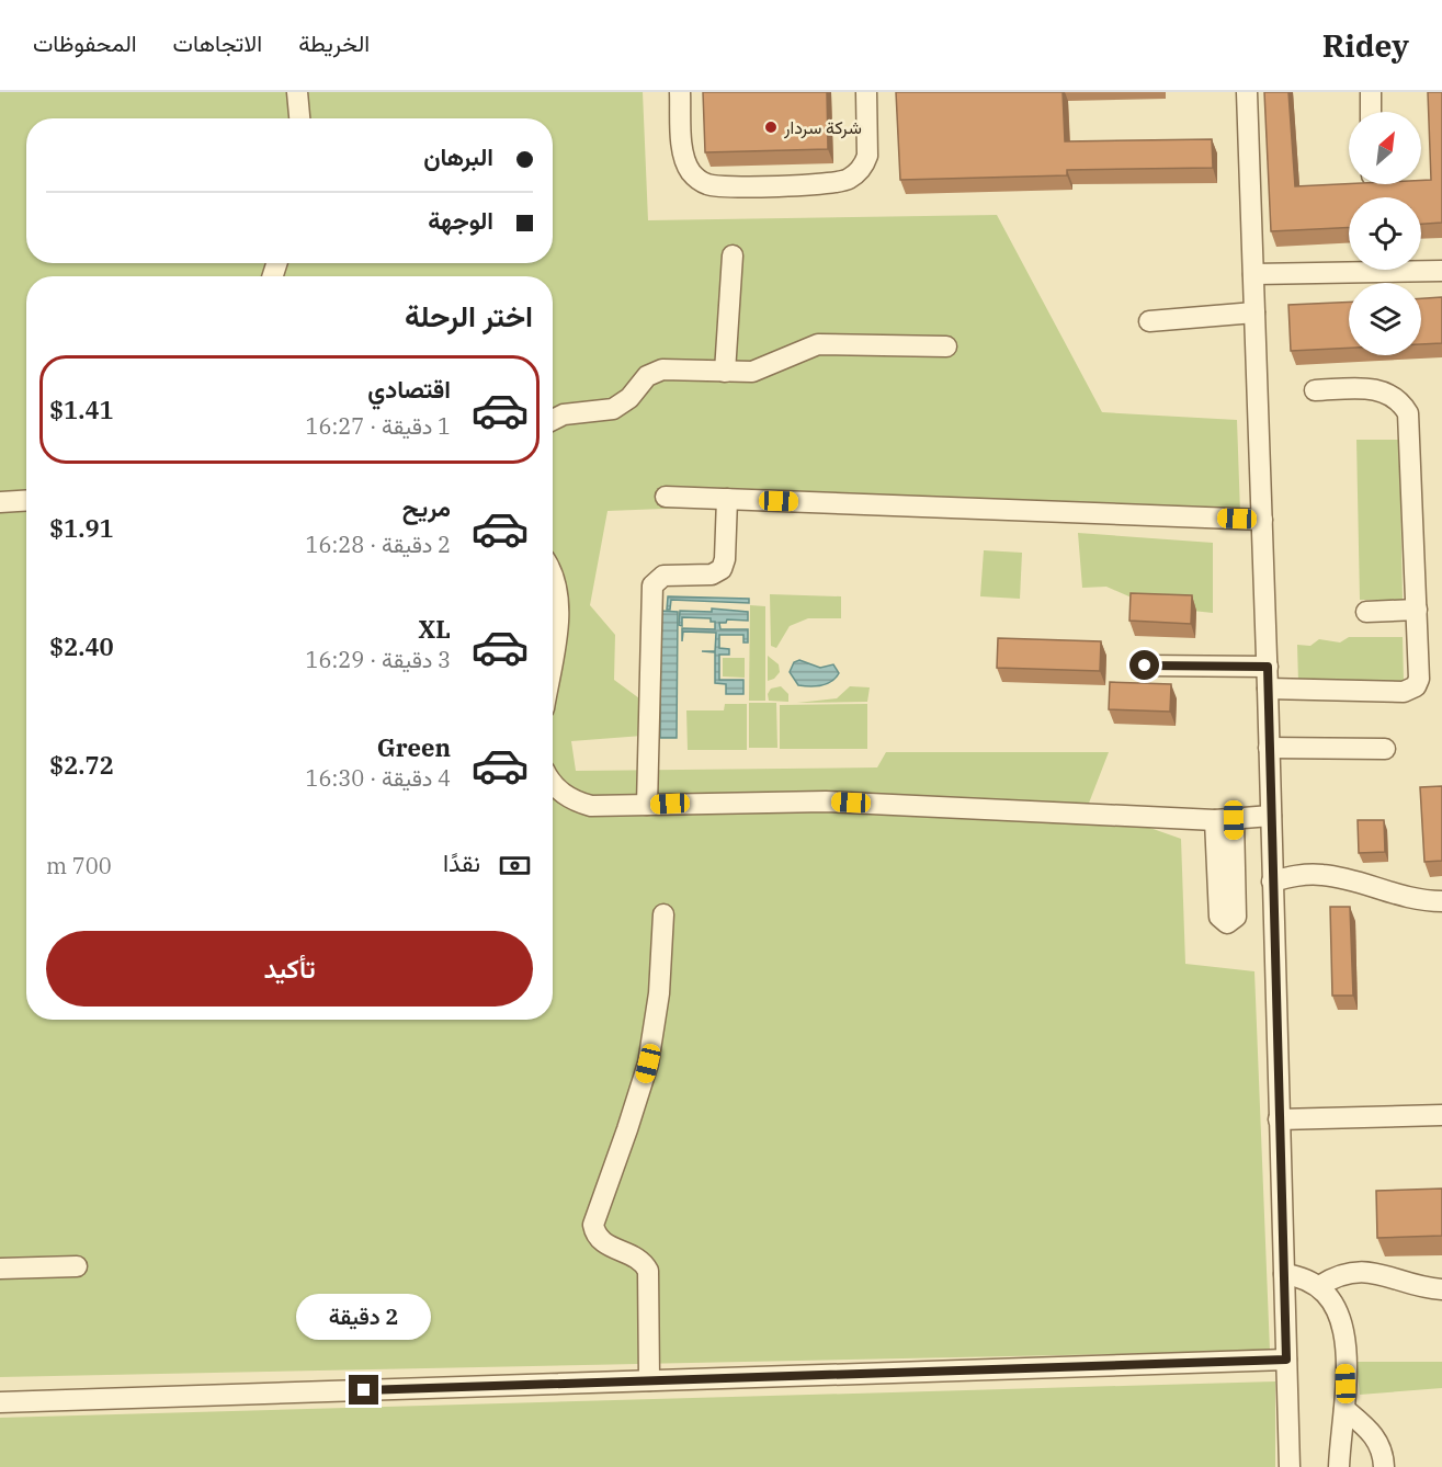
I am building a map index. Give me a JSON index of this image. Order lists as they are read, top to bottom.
{
  "places": ["شركة سردار"],
  "north": "top right",
  "page": {
    "header": "Ridey",
    "nav": ["الخريطة", "الاتجاهات", "المحفوظات"],
    "banner": ["البرهان", "الوجهة"],
    "heading": "اختر الرحلة",
    "list": [
      {
        "name": "اقتصادي",
        "note": "1 دقيقة · 16:27",
        "value": "$1.41"
      },
      {
        "name": "مريح",
        "note": "2 دقيقة · 16:28",
        "value": "$1.91"
      },
      {
        "name": "XL",
        "note": "3 دقيقة · 16:29",
        "value": "$2.40"
      },
      {
        "name": "Green",
        "note": "4 دقيقة · 16:30",
        "value": "$2.72"
      }
    ],
    "pay": ["نقدًا", "700 m"],
    "buttons": "تأكيد",
    "bubble": "2 دقيقة"
  }
}
